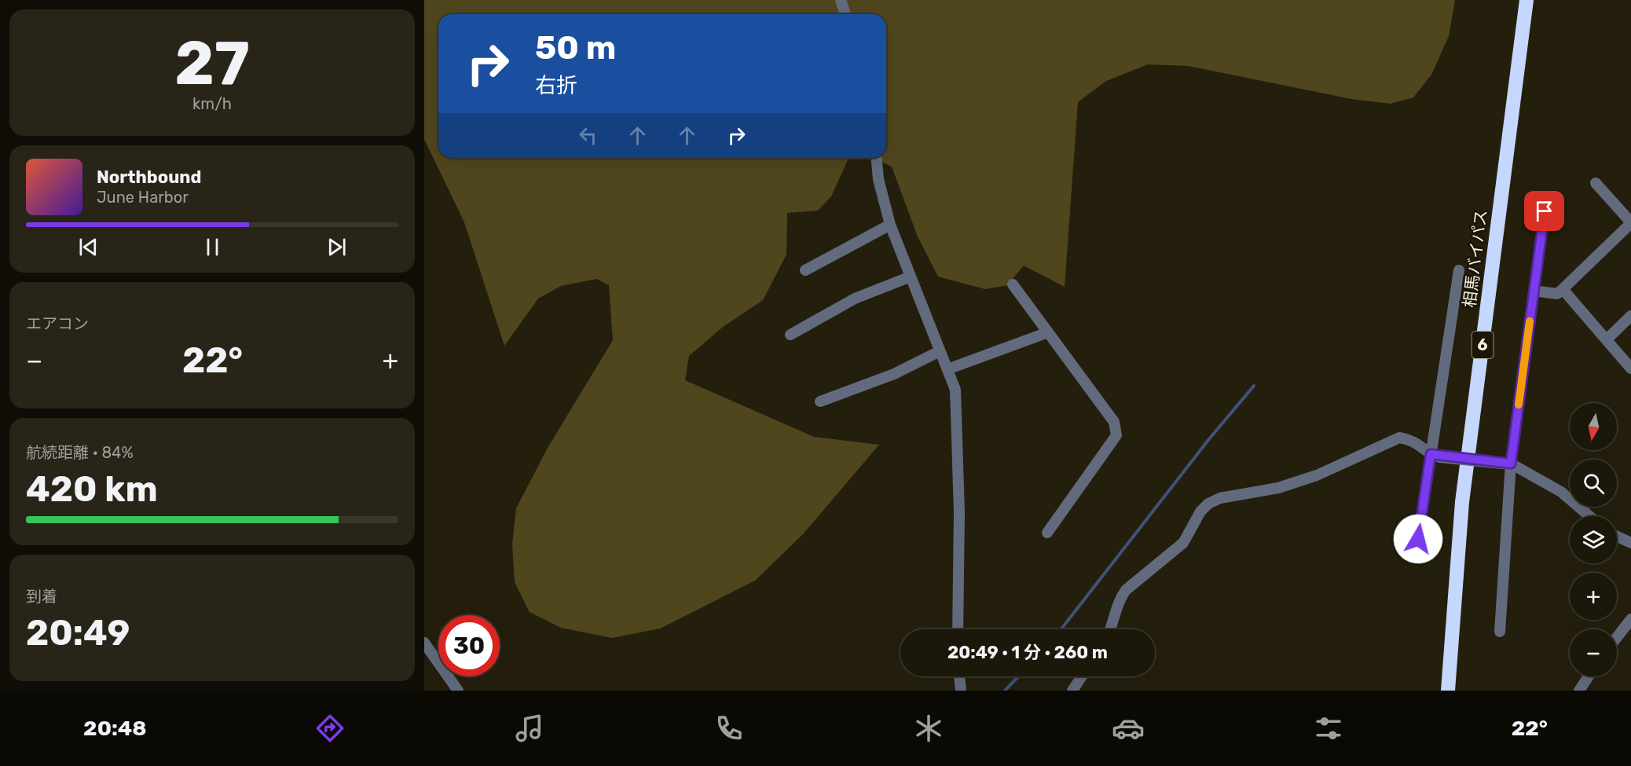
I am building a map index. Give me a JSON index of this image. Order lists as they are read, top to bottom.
{
  "streets": {
    "highway": ["相馬バイパス", "6"]
  },
  "north": "bottom",
  "page": {
    "tile": [
      ["27", "km/h"],
      "エアコン",
      ["航続距離 · 84%", "420 km"],
      ["到着", "20:49"]
    ],
    "turn": ["50 m", "右折"],
    "song": ["Northbound", "June Harbor"],
    "heat": ["−", "22°", "+"],
    "map_buttons": ["+", "−"],
    "limit": "30",
    "trip": "20:49 · 1 分 · 260 m",
    "tabs": ["20:48", "22°"]
  }
}
